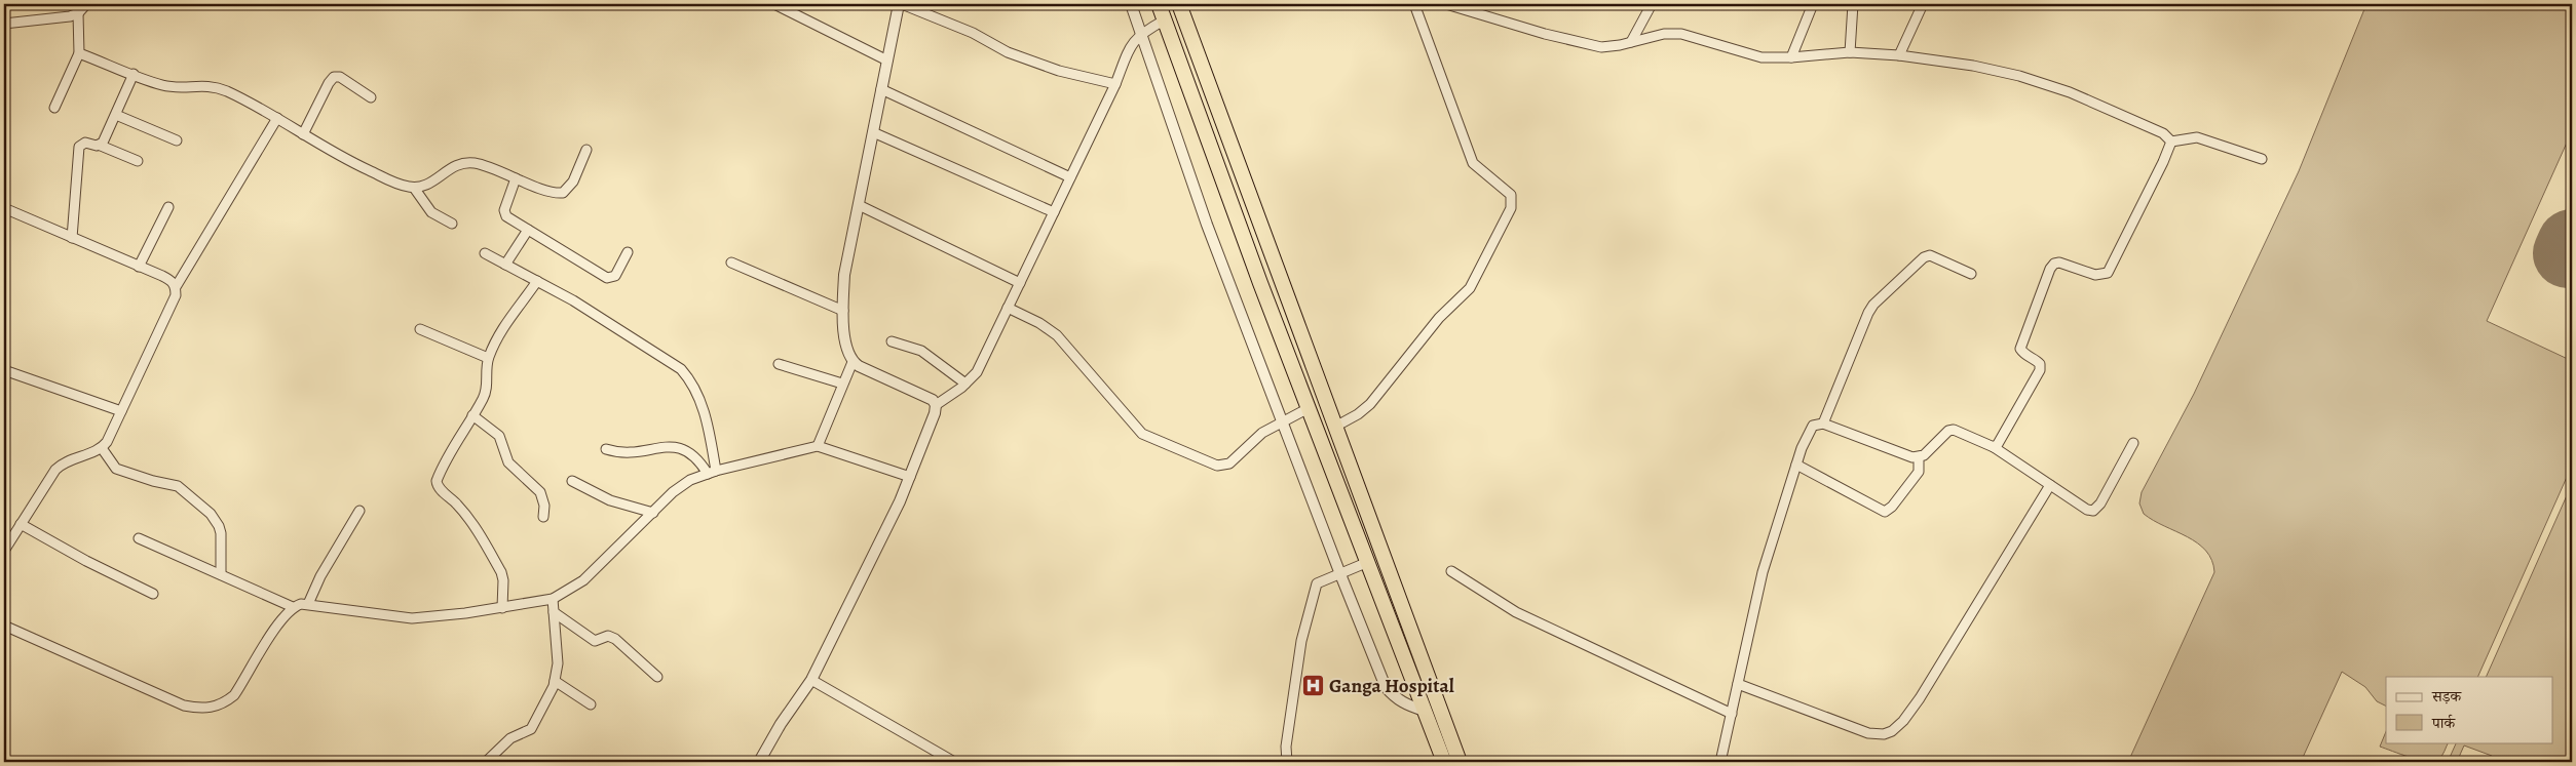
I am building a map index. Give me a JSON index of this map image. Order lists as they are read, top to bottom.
{
  "places": {
    "hospital": ["Ganga Hospital"]
  },
  "legend": ["सड़क", "पार्क"]
}
